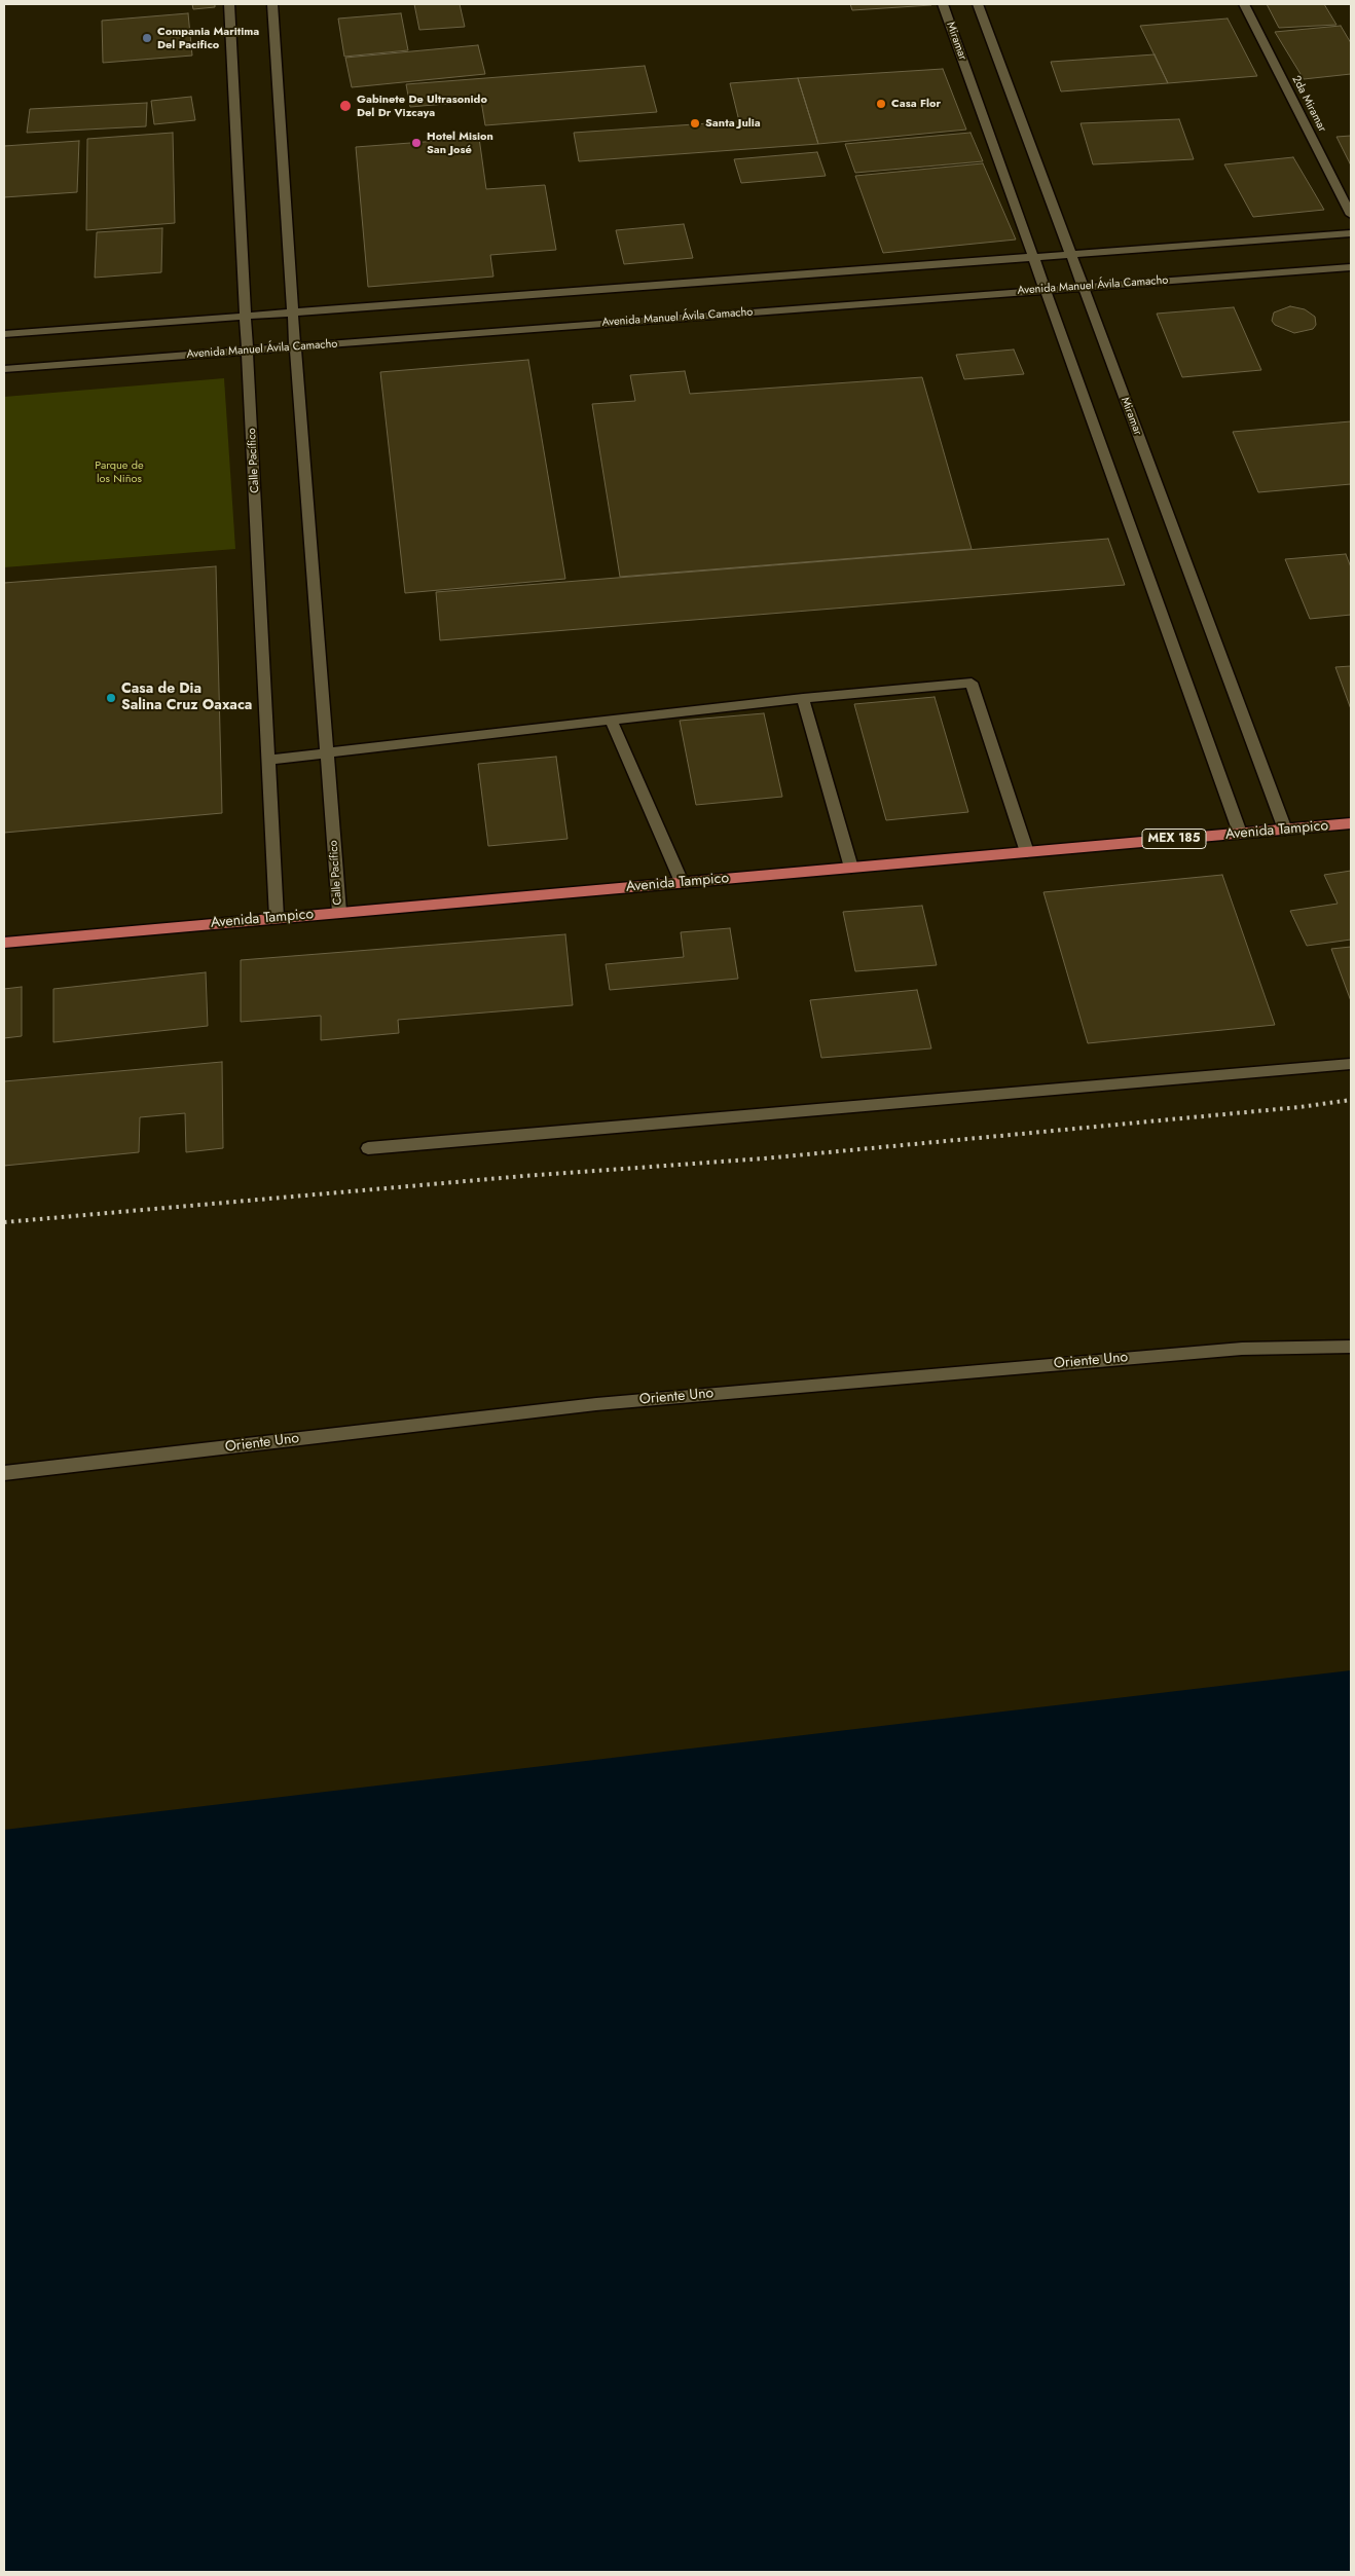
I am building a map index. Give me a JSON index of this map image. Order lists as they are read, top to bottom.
{
  "streets": {
    "main road": ["Avenida Tampico", "MEX 185"],
    "street": [
      "Miramar",
      "2da Miramar",
      "Avenida Manuel Ávila Camacho",
      "Calle Pacífico",
      "Oriente Uno"
    ]
  },
  "crossings": [
    ["Miramar", "Avenida Manuel Ávila Camacho"],
    ["Miramar", "Avenida Tampico"],
    ["Avenida Manuel Ávila Camacho", "Calle Pacífico"],
    ["Calle Pacífico", "Avenida Tampico"]
  ],
  "parks": ["Parque de los Niños"],
  "places": [
    "Compania Maritima Del Pacifico",
    "Casa Flor",
    "Gabinete De Ultrasonido Del Dr Vizcaya",
    "Santa Julia",
    "Hotel Mision San José",
    "Casa de Dia Salina Cruz Oaxaca"
  ]
}
